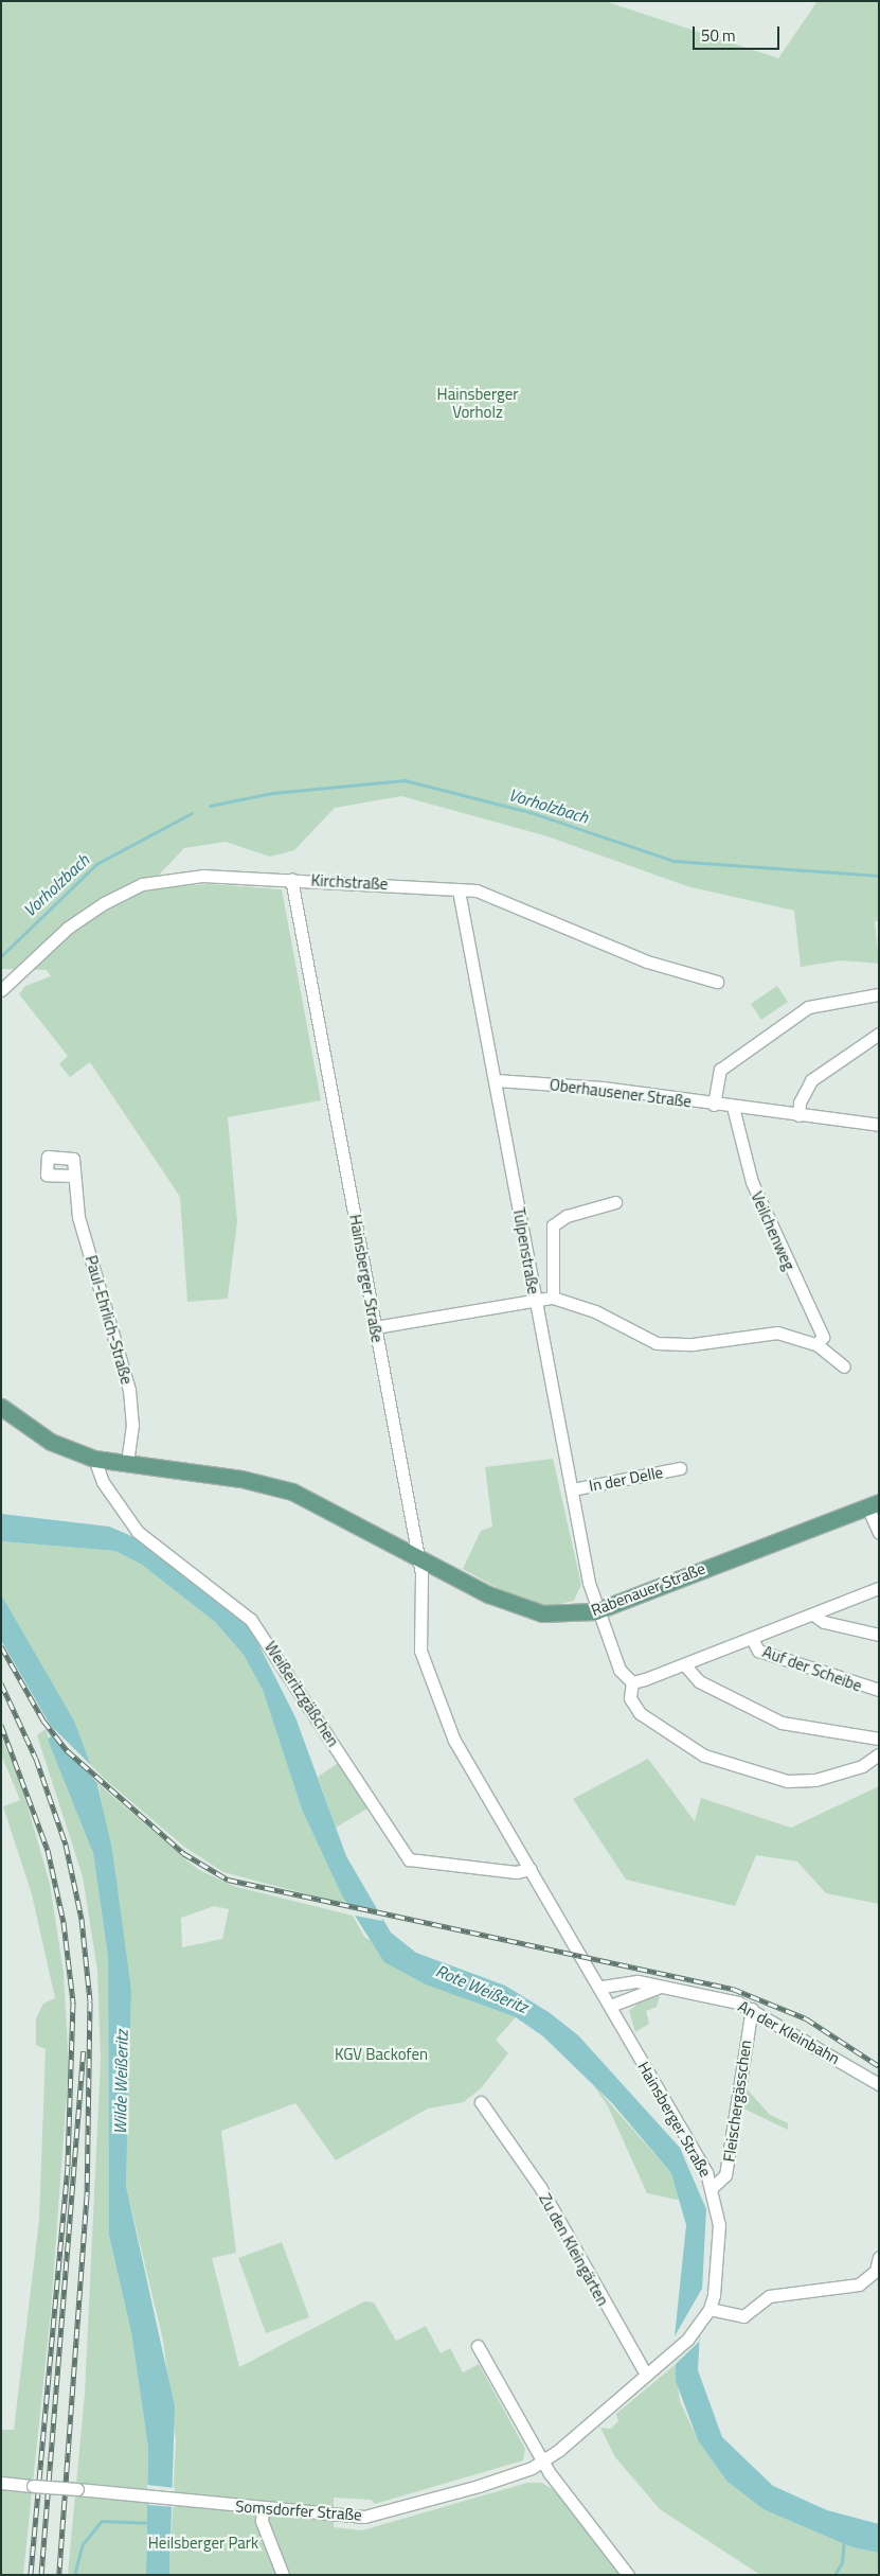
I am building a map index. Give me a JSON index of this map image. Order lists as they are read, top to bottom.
{
  "streets": {
    "main road": ["Rabenauer Straße"],
    "street": [
      "Kirchstraße",
      "Oberhausener Straße",
      "Veilchenweg",
      "Tulpenstraße",
      "Hainsberger Straße",
      "Paul-Ehrlich-Straße",
      "In der Delle",
      "Auf der Scheibe",
      "Weißeritzgäßchen",
      "An der Kleinbahn",
      "Fleischergässchen",
      "Zu den Kleingärten",
      "Somsdorfer Straße"
    ]
  },
  "crossings": [
    ["Kirchstraße", "Tulpenstraße"],
    ["Kirchstraße", "Hainsberger Straße"],
    ["Oberhausener Straße", "Veilchenweg"],
    ["Oberhausener Straße", "Tulpenstraße"],
    ["Tulpenstraße", "In der Delle"],
    ["Tulpenstraße", "Rabenauer Straße"],
    ["Hainsberger Straße", "Rabenauer Straße"],
    ["Hainsberger Straße", "Weißeritzgäßchen"],
    ["Hainsberger Straße", "An der Kleinbahn"],
    ["Hainsberger Straße", "Fleischergässchen"],
    ["Hainsberger Straße", "Zu den Kleingärten"],
    ["Hainsberger Straße", "Somsdorfer Straße"],
    ["Paul-Ehrlich-Straße", "Rabenauer Straße"],
    ["Rabenauer Straße", "Weißeritzgäßchen"],
    ["An der Kleinbahn", "Fleischergässchen"]
  ],
  "water": ["Vorholzbach", "Rote Weißeritz", "Wilde Weißeritz"],
  "parks": ["Hainsberger Vorholz", "KGV Backofen", "Heilsberger Park"],
  "scale_bar": "50 m"
}
